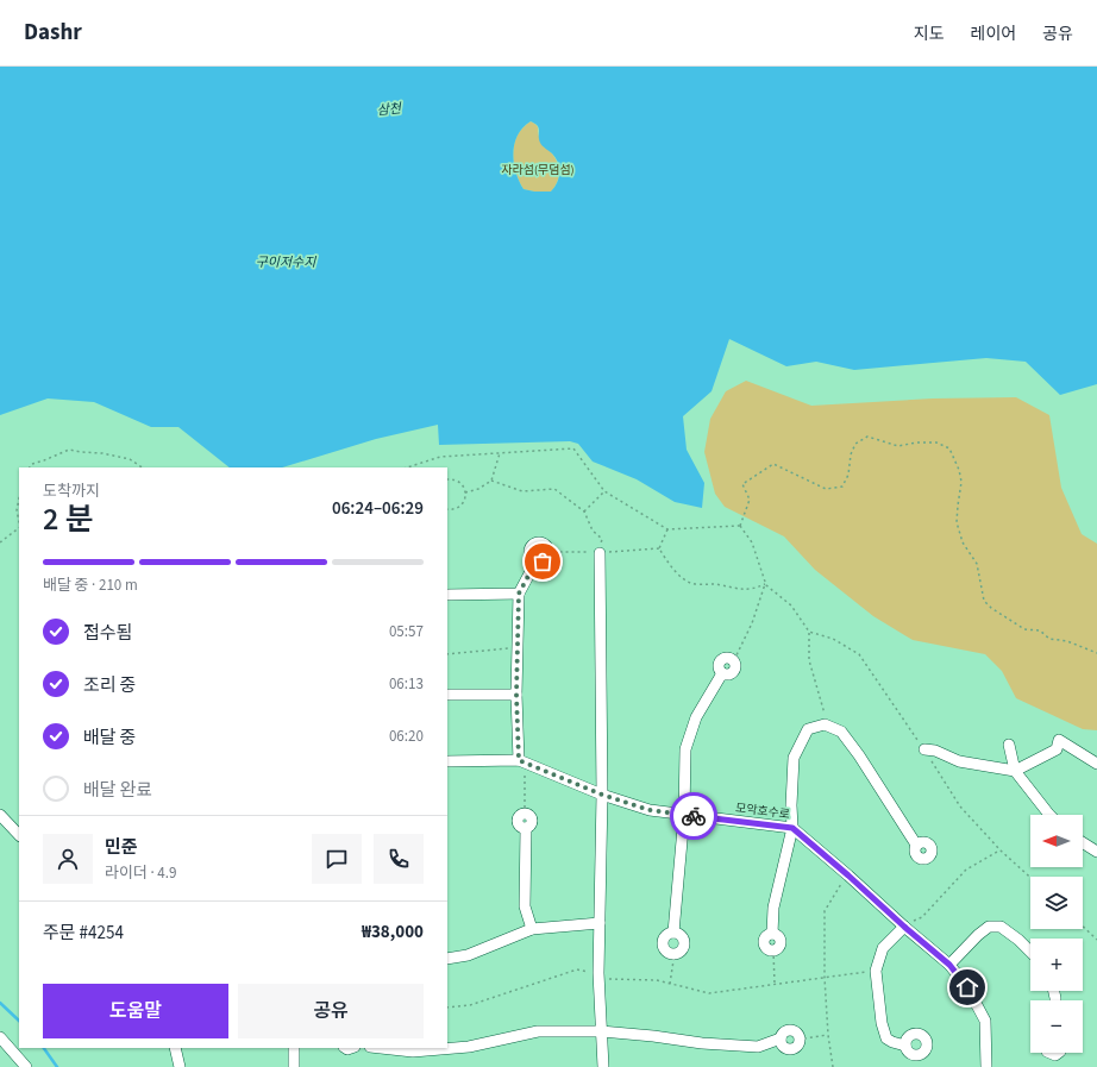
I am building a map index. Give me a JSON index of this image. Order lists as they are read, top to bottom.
{
  "streets": {
    "street": ["모악호수로"]
  },
  "water": ["삼천", "구이저수지"],
  "parks": ["자라섬(무덤섬)"],
  "north": "left",
  "page": {
    "header": "Dashr",
    "nav": ["지도", "레이어", "공유"],
    "heading": ["2 분", "도착까지", "06:24–06:29"],
    "panel": [
      "민준",
      "라이더 · 4.9",
      "주문 #4254",
      "₩38,000"
    ],
    "bar": "배달 중 · 210 m",
    "list": [
      ["접수됨", "05:57"],
      ["조리 중", "06:13"],
      ["배달 중", "06:20"],
      "배달 완료"
    ],
    "map_buttons": ["+", "−"],
    "buttons": ["도움말", "공유"]
  }
}
